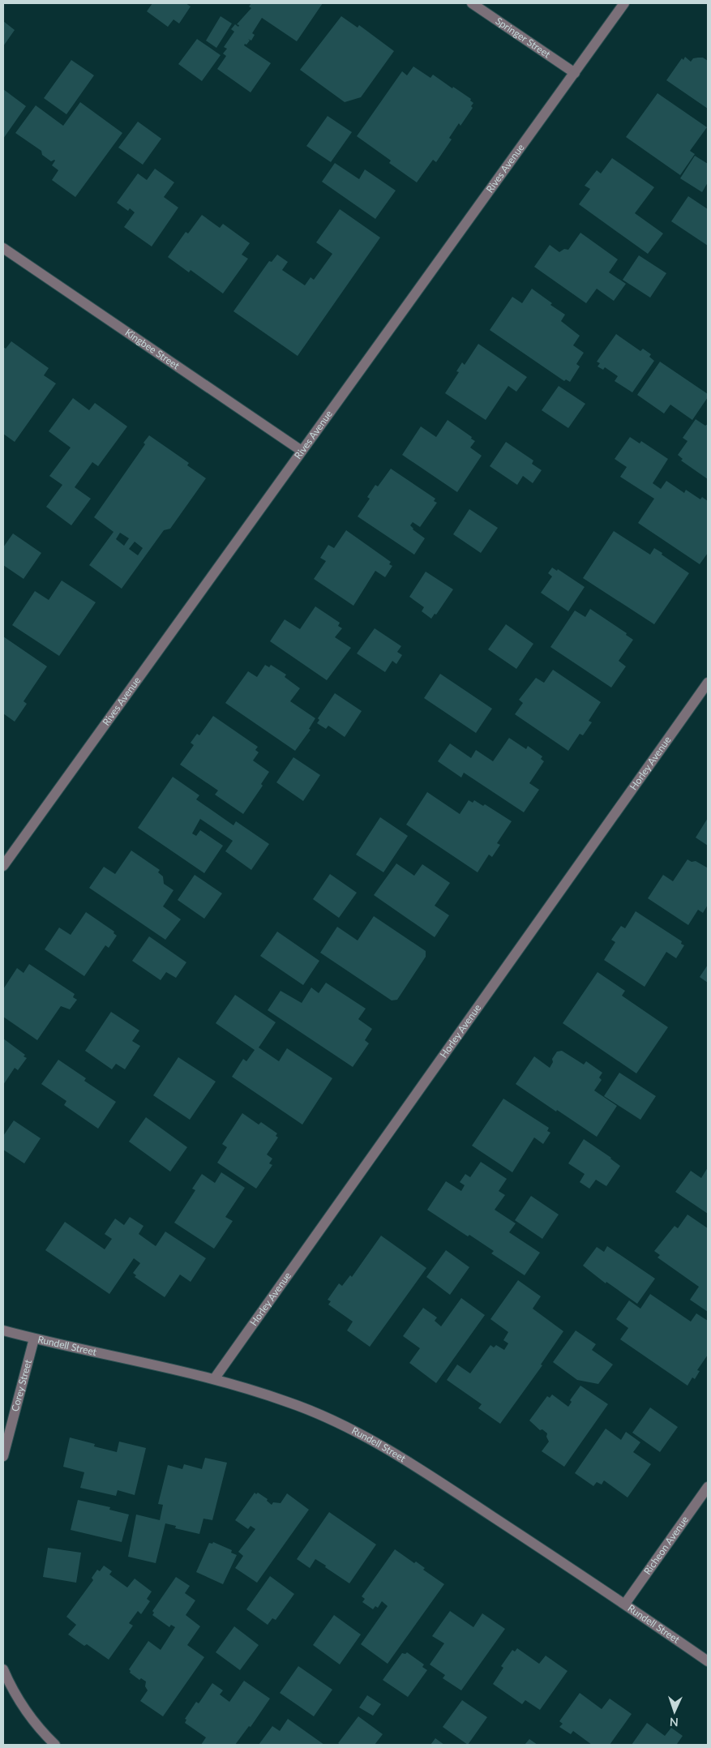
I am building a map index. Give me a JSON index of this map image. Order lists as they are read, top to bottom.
{
  "streets": {
    "street": [
      "Springer Street",
      "Rives Avenue",
      "Kingbee Street",
      "Horley Avenue",
      "Rundell Street",
      "Corey Street",
      "Richeon Avenue"
    ]
  },
  "crossings": [
    ["Springer Street", "Rives Avenue"],
    ["Rives Avenue", "Kingbee Street"],
    ["Horley Avenue", "Rundell Street"],
    ["Rundell Street", "Corey Street"],
    ["Rundell Street", "Richeon Avenue"]
  ],
  "north": "bottom"
}
